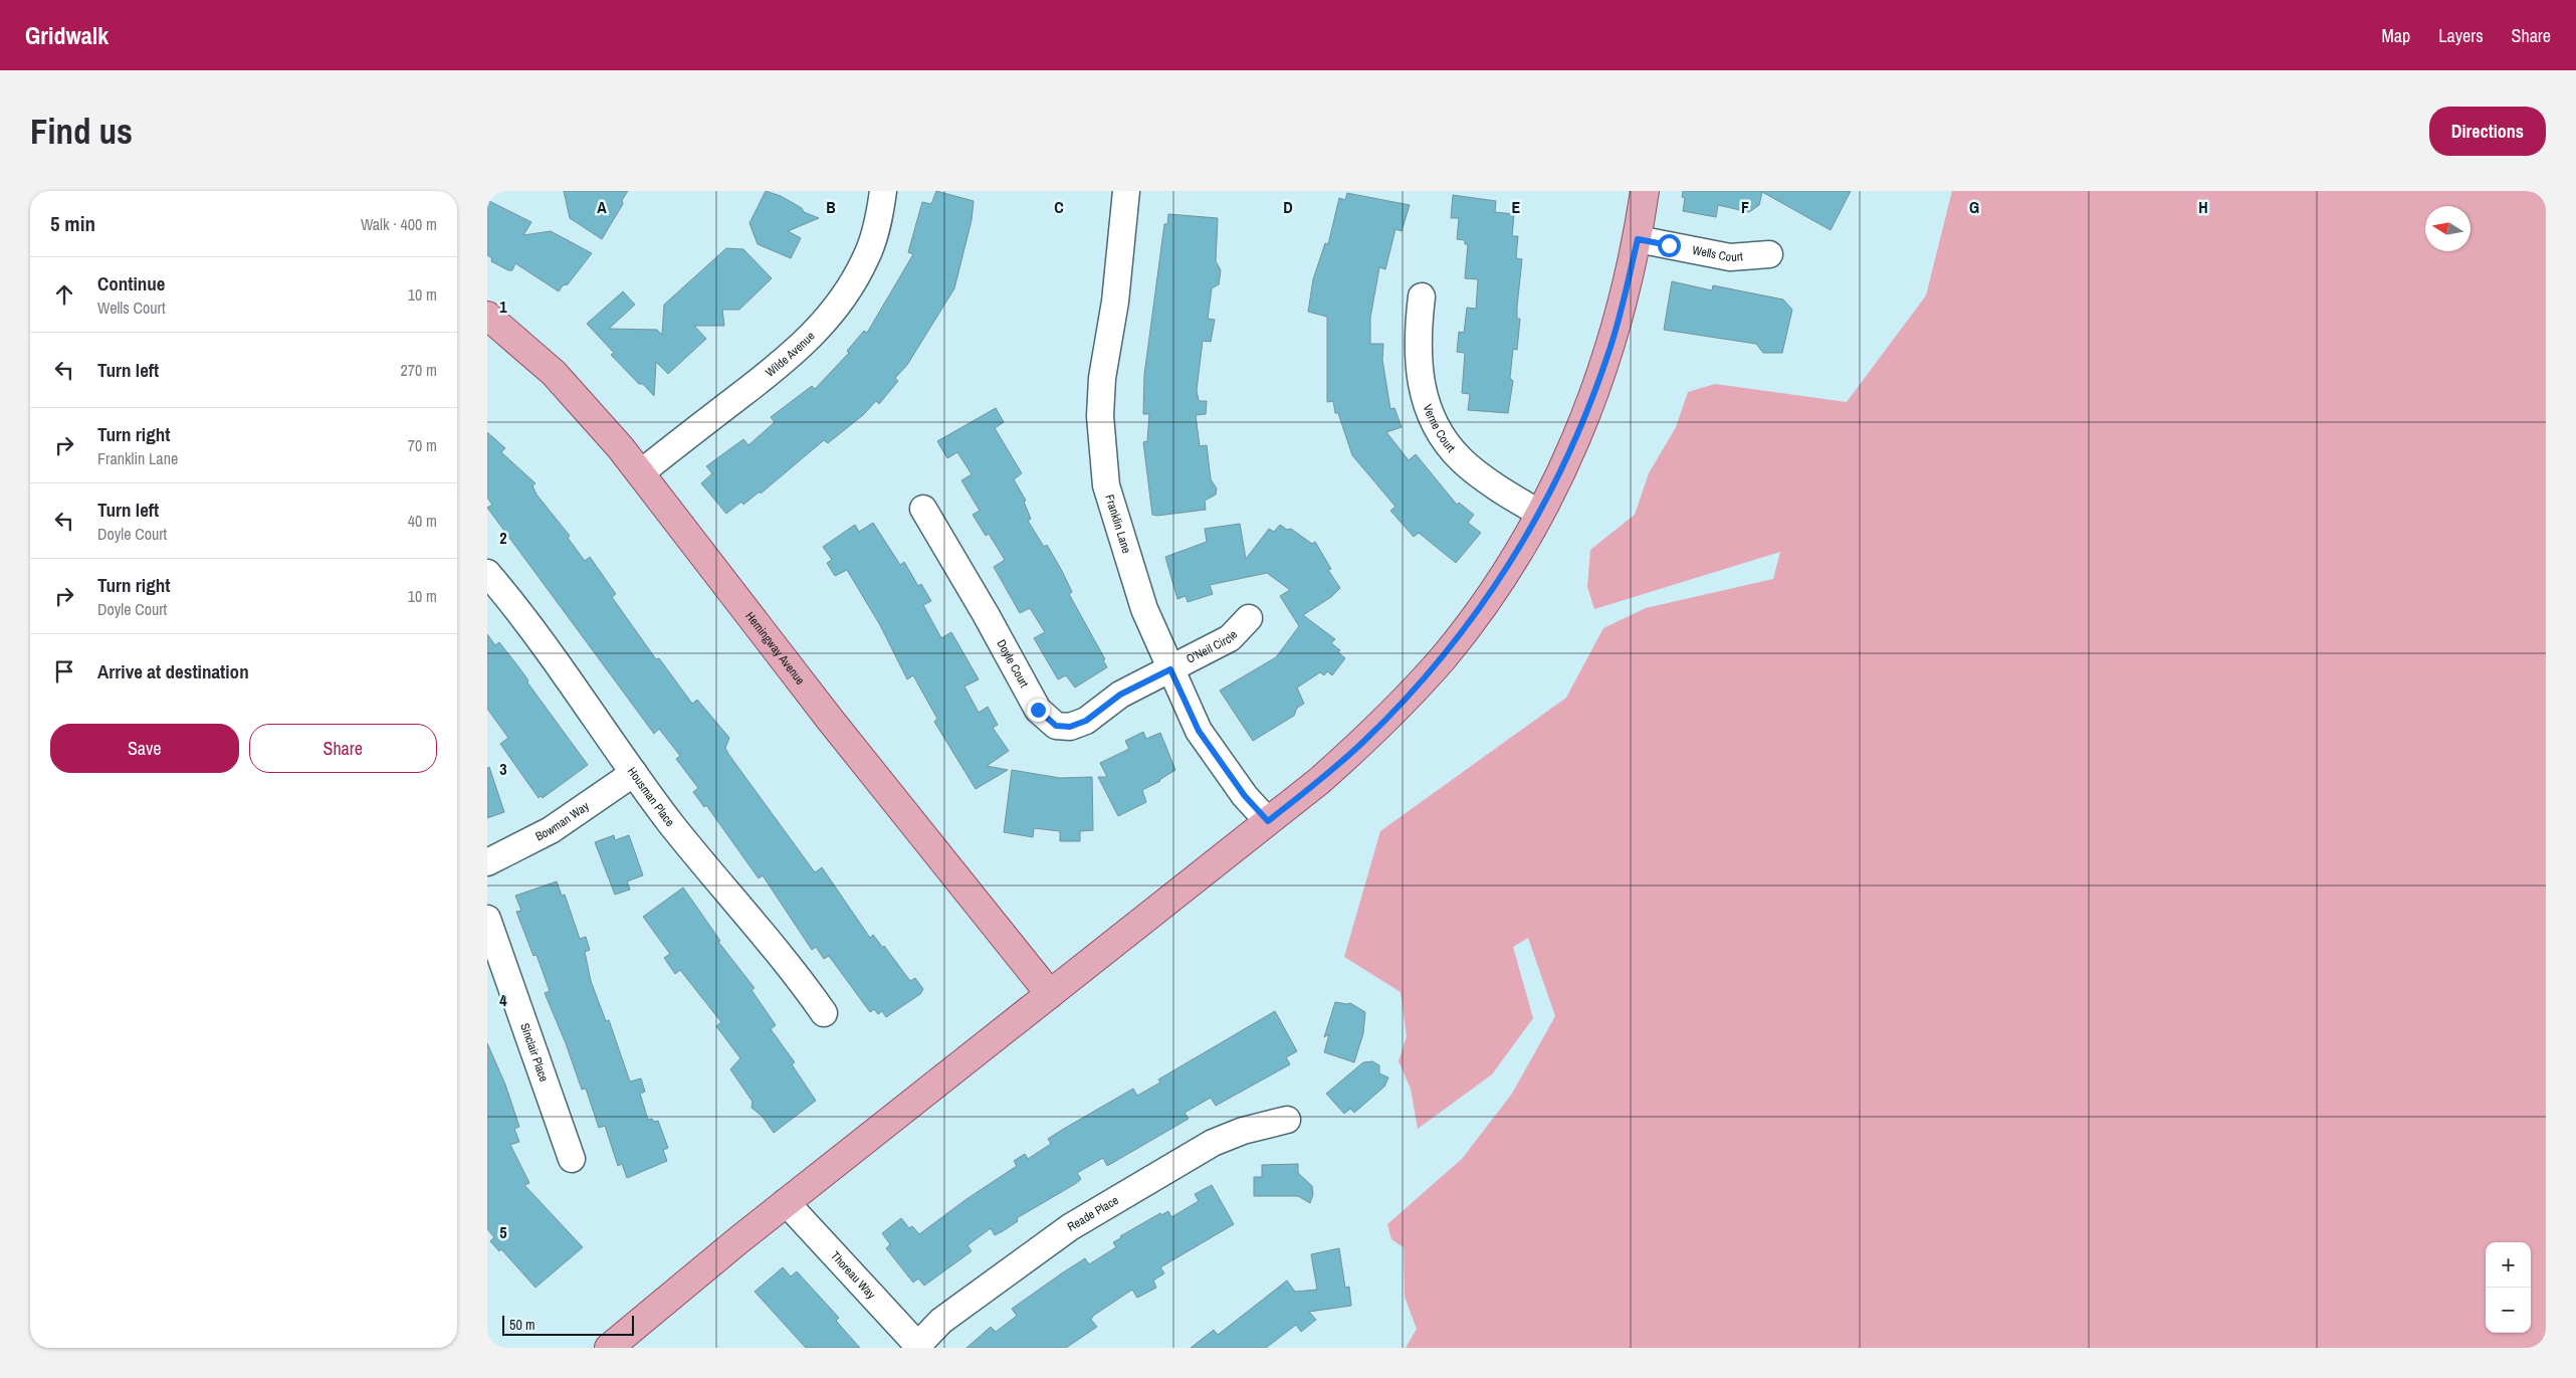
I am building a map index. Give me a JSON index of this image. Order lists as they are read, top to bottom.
{
  "streets": {
    "main road": ["Hemingway Avenue"],
    "street": [
      "Wells Court",
      "Wilde Avenue",
      "Verne Court",
      "Franklin Lane",
      "O'Neil Circle",
      "Doyle Court",
      "Housman Place",
      "Bowman Way",
      "Sinclair Place",
      "Reade Place",
      "Thoreau Way"
    ]
  },
  "crossings": [
    ["Wilde Avenue", "Hemingway Avenue"],
    ["Franklin Lane", "O'Neil Circle"],
    ["Franklin Lane", "Doyle Court"],
    ["O'Neil Circle", "Doyle Court"],
    ["Housman Place", "Bowman Way"],
    ["Reade Place", "Thoreau Way"]
  ],
  "scale_bar": "50 m",
  "north": "left",
  "page": {
    "header": "Gridwalk",
    "nav": ["Map", "Layers", "Share"],
    "buttons": [
      "Directions",
      ["Save", "Share"]
    ],
    "title": "Find us",
    "heading": ["5 min", "Walk · 400 m"],
    "list": [
      ["Continue", "Wells Court", "10 m"],
      ["Turn left", "270 m"],
      ["Turn right", "Franklin Lane", "70 m"],
      ["Turn left", "Doyle Court", "40 m"],
      ["Turn right", "Doyle Court", "10 m"],
      "Arrive at destination"
    ],
    "map_buttons": ["+", "−"],
    "scale": "50 m"
  },
  "grid": {
    "columns": [
      "A",
      "B",
      "C",
      "D",
      "E",
      "F",
      "G",
      "H"
    ],
    "rows": [
      "1",
      "2",
      "3",
      "4",
      "5"
    ]
  }
}
